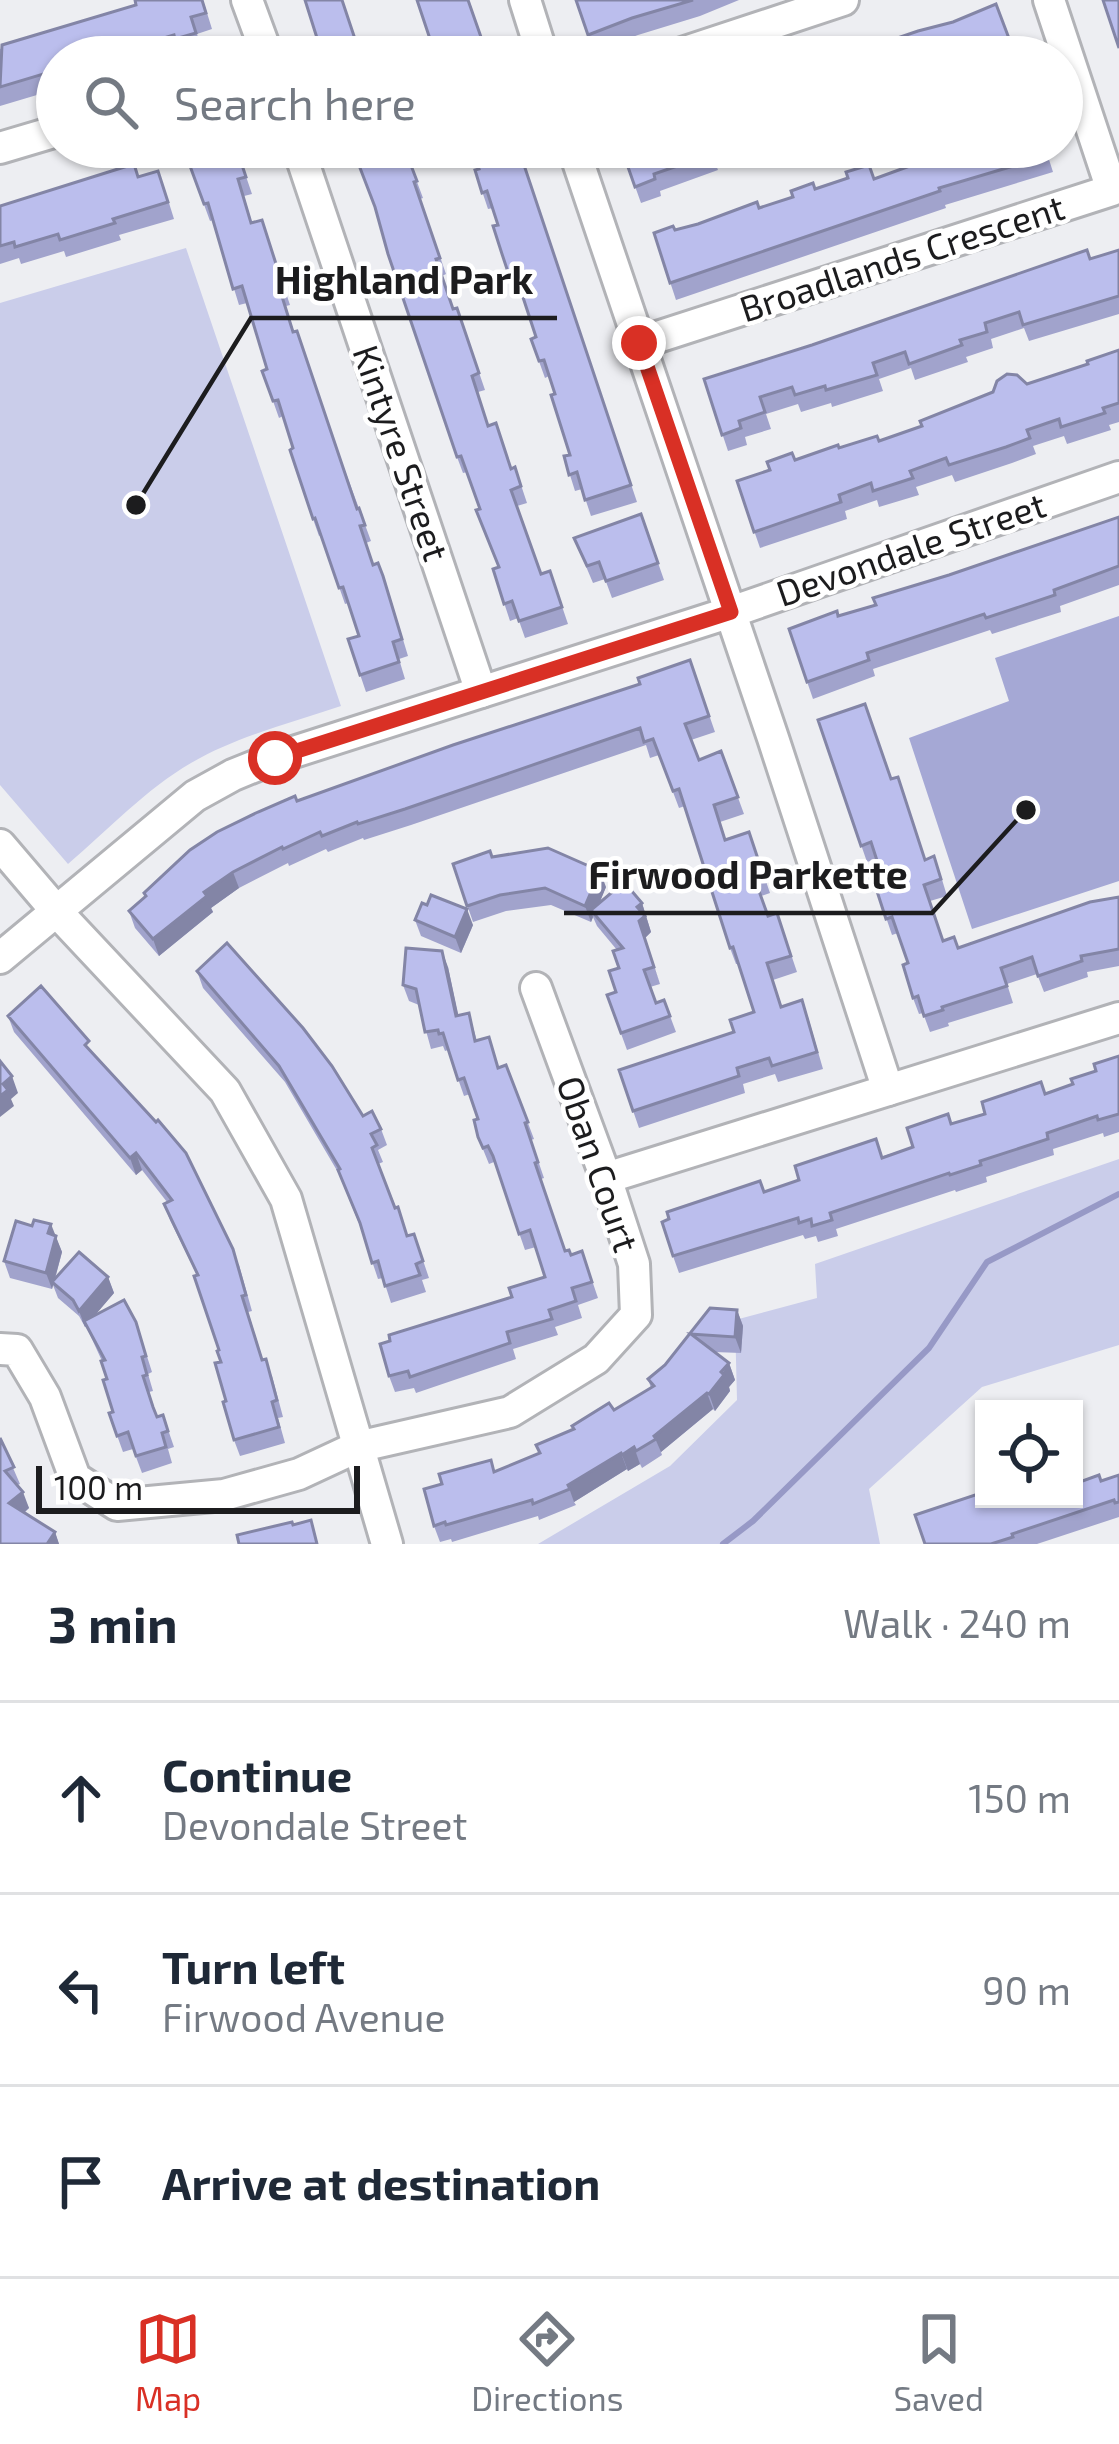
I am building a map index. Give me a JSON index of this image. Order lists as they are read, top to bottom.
{
  "streets": {
    "street": [
      "Broadlands Crescent",
      "Kintyre Street",
      "Devondale Street",
      "Oban Court"
    ]
  },
  "crossings": [
    ["Kintyre Street", "Devondale Street"]
  ],
  "places": ["Highland Park", "Firwood Parkette"],
  "scale_bar": "100 m",
  "page": {
    "search": "Search here",
    "scale": "100 m",
    "heading": ["3 min", "Walk · 240 m"],
    "list": [
      ["Continue", "Devondale Street", "150 m"],
      ["Turn left", "Firwood Avenue", "90 m"],
      "Arrive at destination"
    ],
    "nav": ["Map", "Directions", "Saved"]
  }
}
